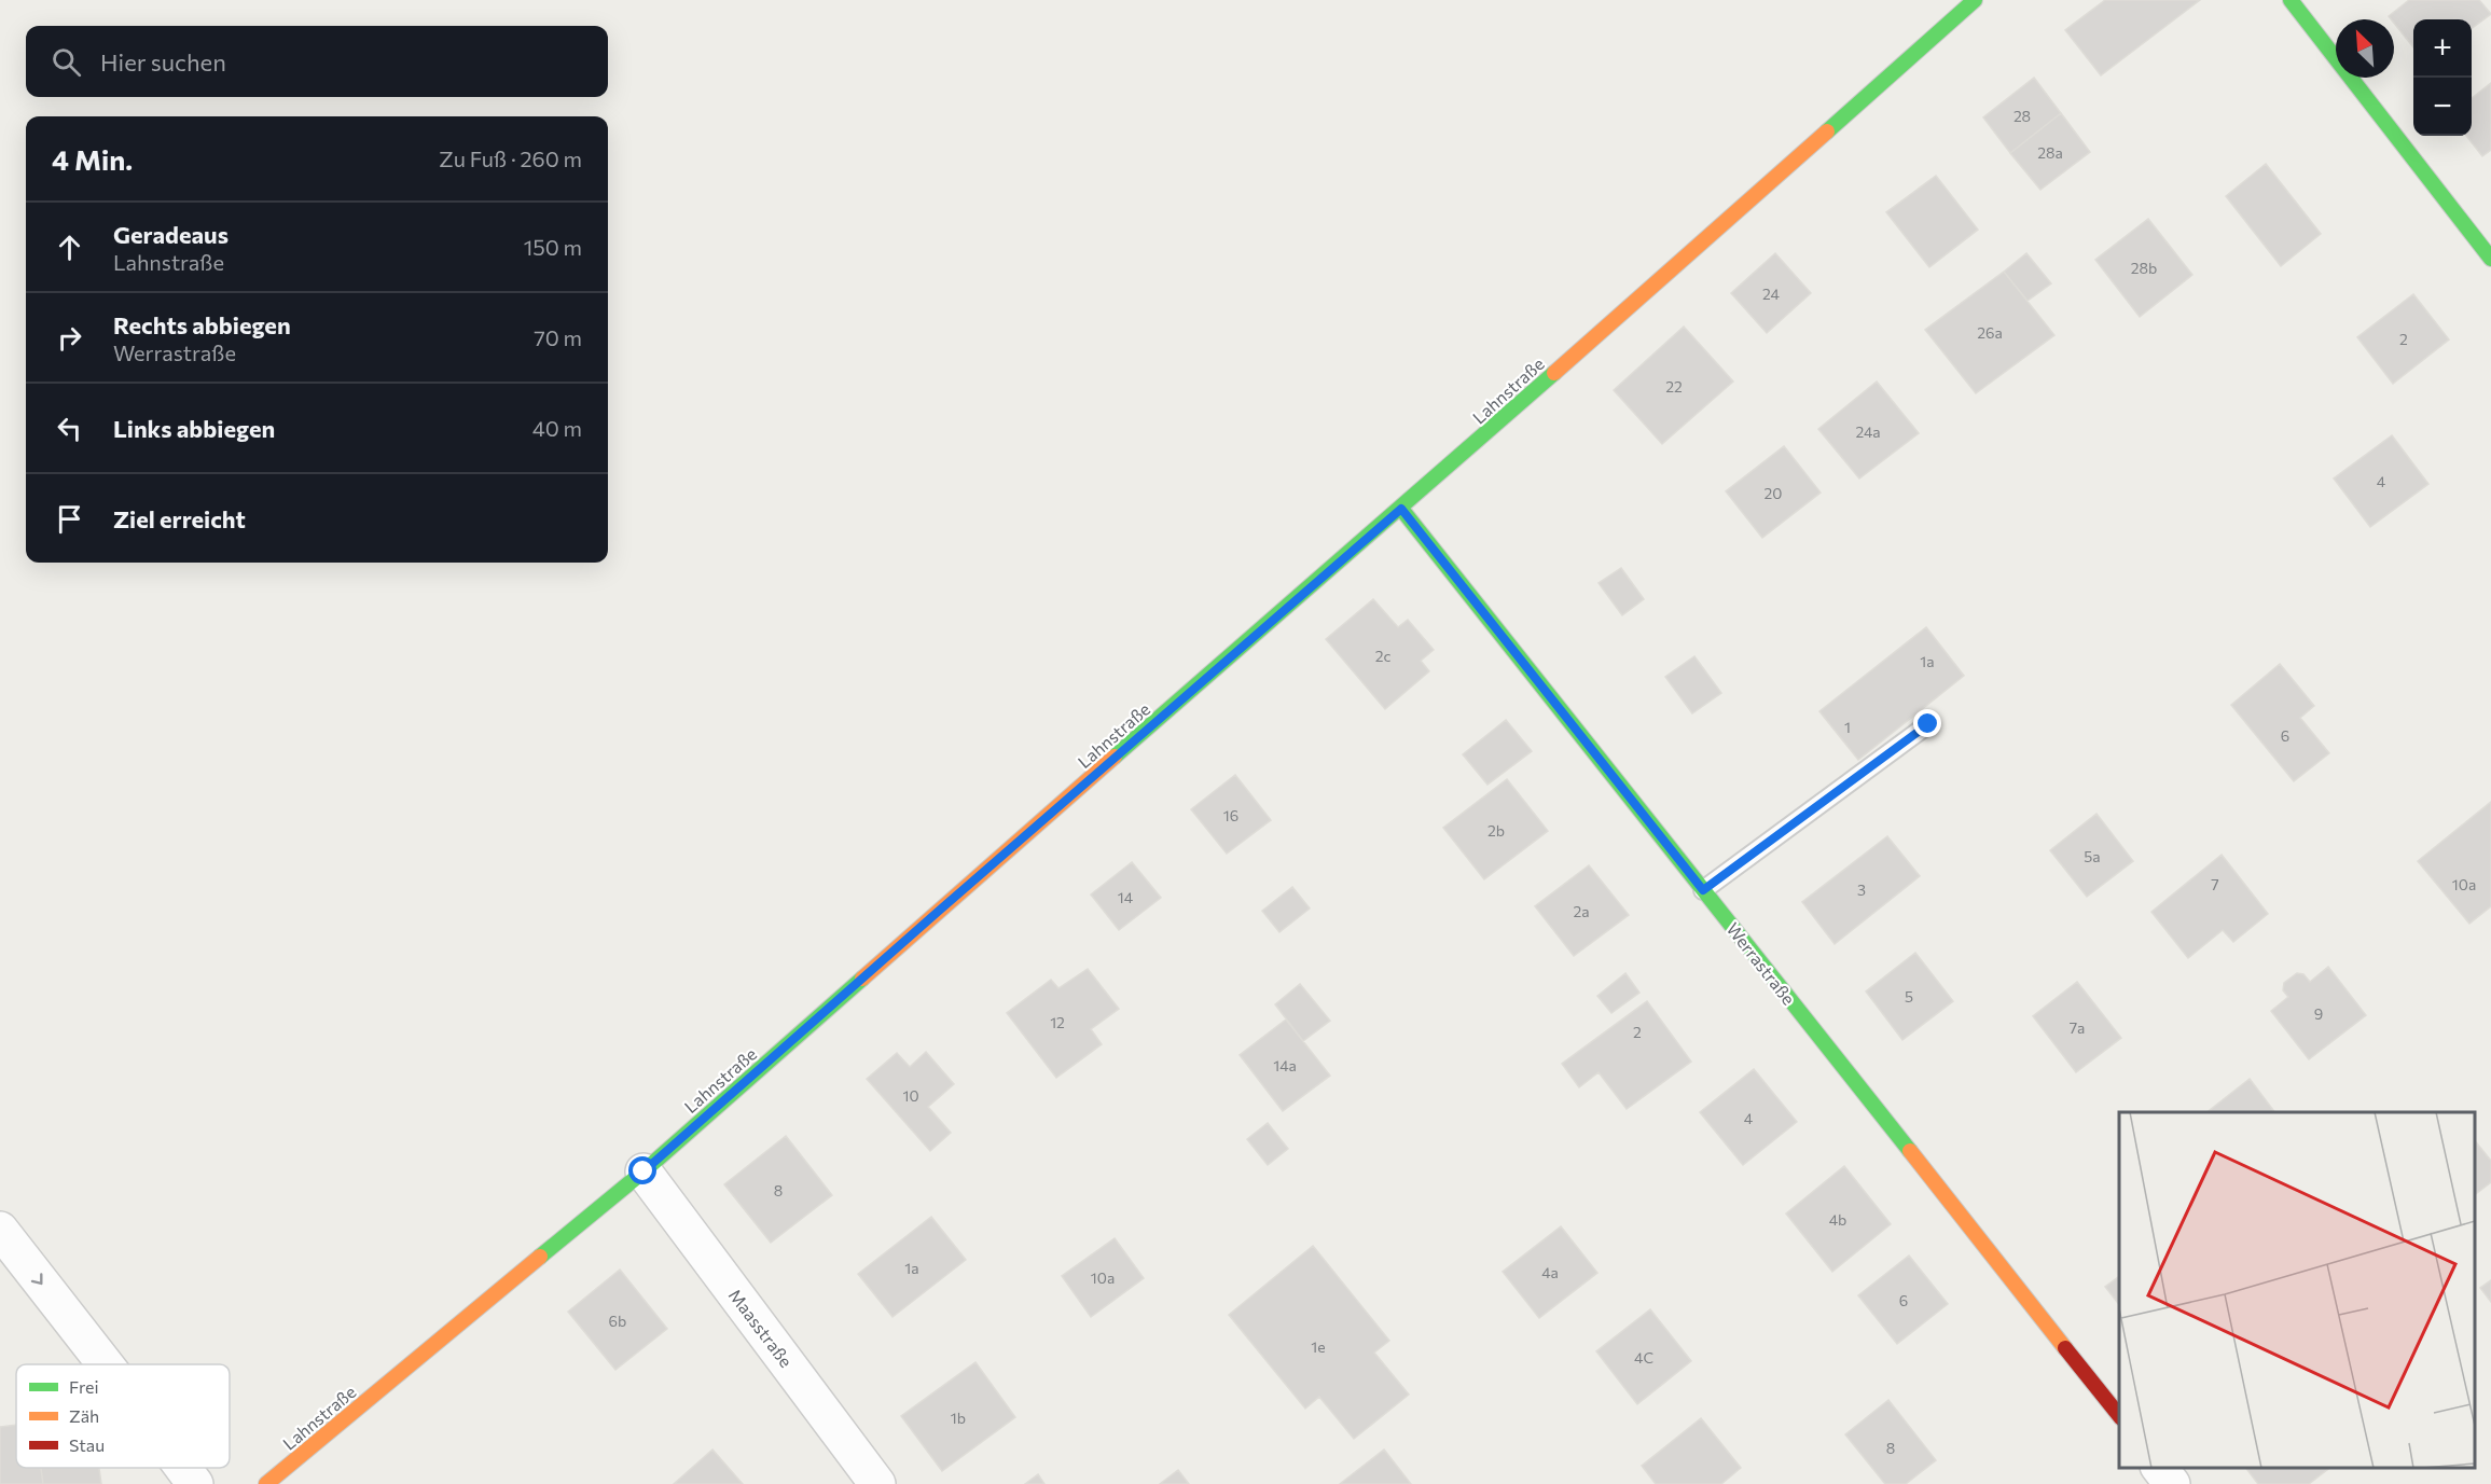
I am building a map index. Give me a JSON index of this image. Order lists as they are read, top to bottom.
{
  "streets": {
    "street": ["Lahnstraße", "Werrastraße", "Maasstraße"]
  },
  "crossings": [
    ["Lahnstraße", "Werrastraße"],
    ["Lahnstraße", "Maasstraße"]
  ],
  "house_numbers": [
    "28",
    "28a",
    "28b",
    "24",
    "26a",
    "2",
    "22",
    "24a",
    "4",
    "20",
    "2c",
    "1a",
    "1",
    "6",
    "16",
    "2b",
    "5a",
    "7",
    "10a",
    "3",
    "14",
    "2a",
    "5",
    "9",
    "12",
    "7a",
    "2",
    "14a",
    "10",
    "4",
    "8",
    "4b",
    "1a",
    "4a",
    "10a",
    "6",
    "6b",
    "1e",
    "4C",
    "1b",
    "8"
  ],
  "legend": ["Frei", "Zäh", "Stau"],
  "north": "top left",
  "page": {
    "map_buttons": ["+", "−"],
    "search": "Hier suchen",
    "heading": ["4 Min.", "Zu Fuß · 260 m"],
    "list": [
      ["Geradeaus", "Lahnstraße", "150 m"],
      ["Rechts abbiegen", "Werrastraße", "70 m"],
      ["Links abbiegen", "40 m"],
      "Ziel erreicht"
    ]
  }
}
